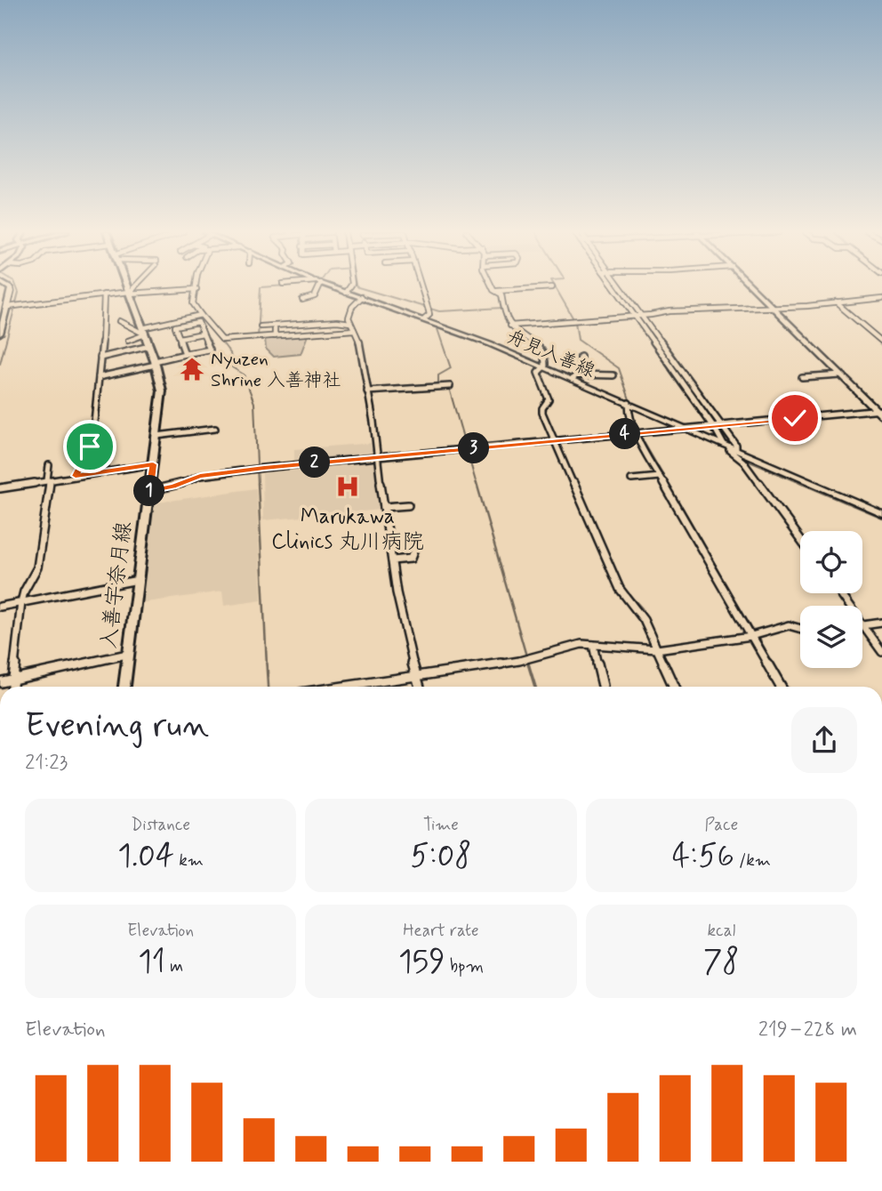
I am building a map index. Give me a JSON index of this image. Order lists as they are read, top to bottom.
{
  "streets": {
    "main road": ["舟見入善線", "入善宇奈月線"]
  },
  "places": {
    "temple": ["Nyuzen Shrine 入善神社"],
    "hospital": ["Marukawa Clinics 丸川病院"]
  },
  "page": {
    "pins": [
      "4",
      "3",
      "2",
      "1"
    ],
    "heading": ["Evening run", "21:23"],
    "stats": [
      ["Distance", "1.04 km"],
      ["Time", "5:08"],
      ["Pace", "4:56 /km"],
      ["Elevation", "11 m"],
      ["Heart rate", "159 bpm"],
      ["kcal", "78"]
    ],
    "chart": ["Elevation", "219–228 m"]
  }
}
